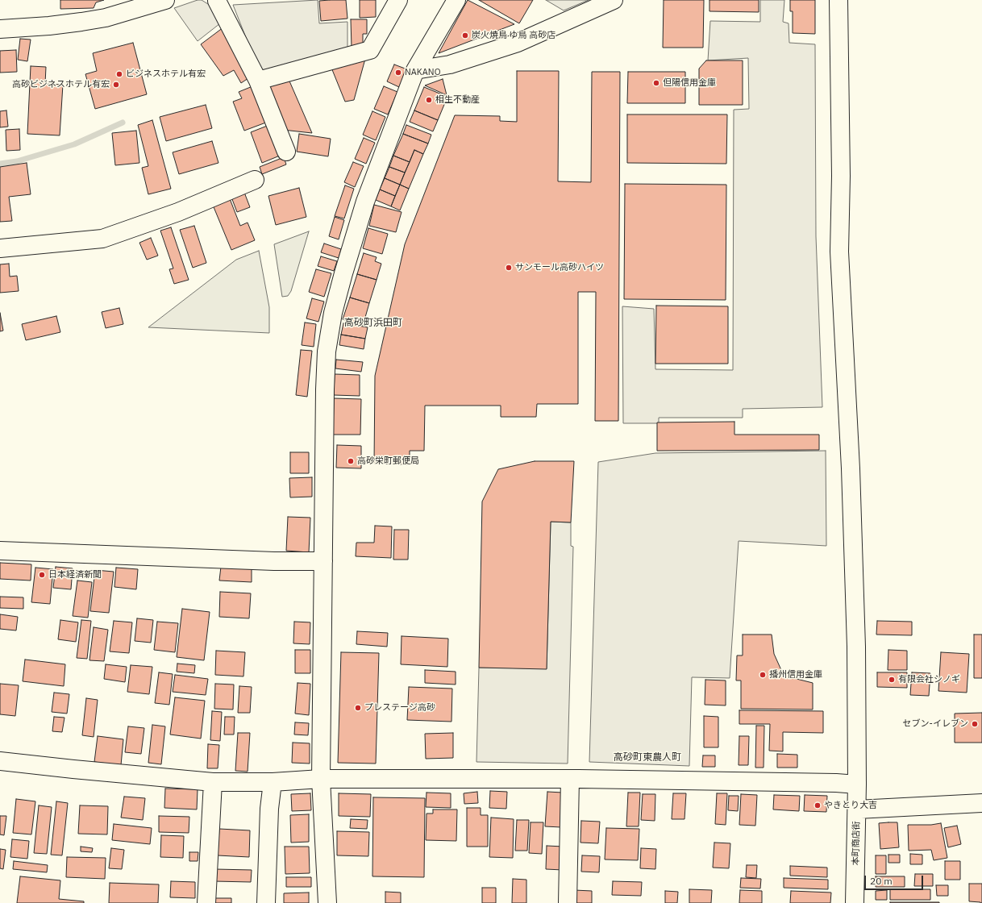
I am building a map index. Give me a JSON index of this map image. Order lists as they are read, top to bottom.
{
  "streets": {
    "street": ["本町商店街"]
  },
  "districts": ["高砂町浜田町", "高砂町東農人町"],
  "places": [
    "炭火焼鳥 ゆ鳥 高砂店",
    "NAKANO",
    "ビジネスホテル有宏",
    "但陽信用金庫",
    "高砂ビジネスホテル有宏",
    "相生不動産",
    "サンモール高砂ハイツ",
    "高砂栄町郵便局",
    "日本経済新聞",
    "播州信用金庫",
    "有限会社シノギ",
    "プレステージ高砂",
    "セブン-イレブン",
    "やきとり大吉"
  ],
  "scale_bar": "20 m"
}
